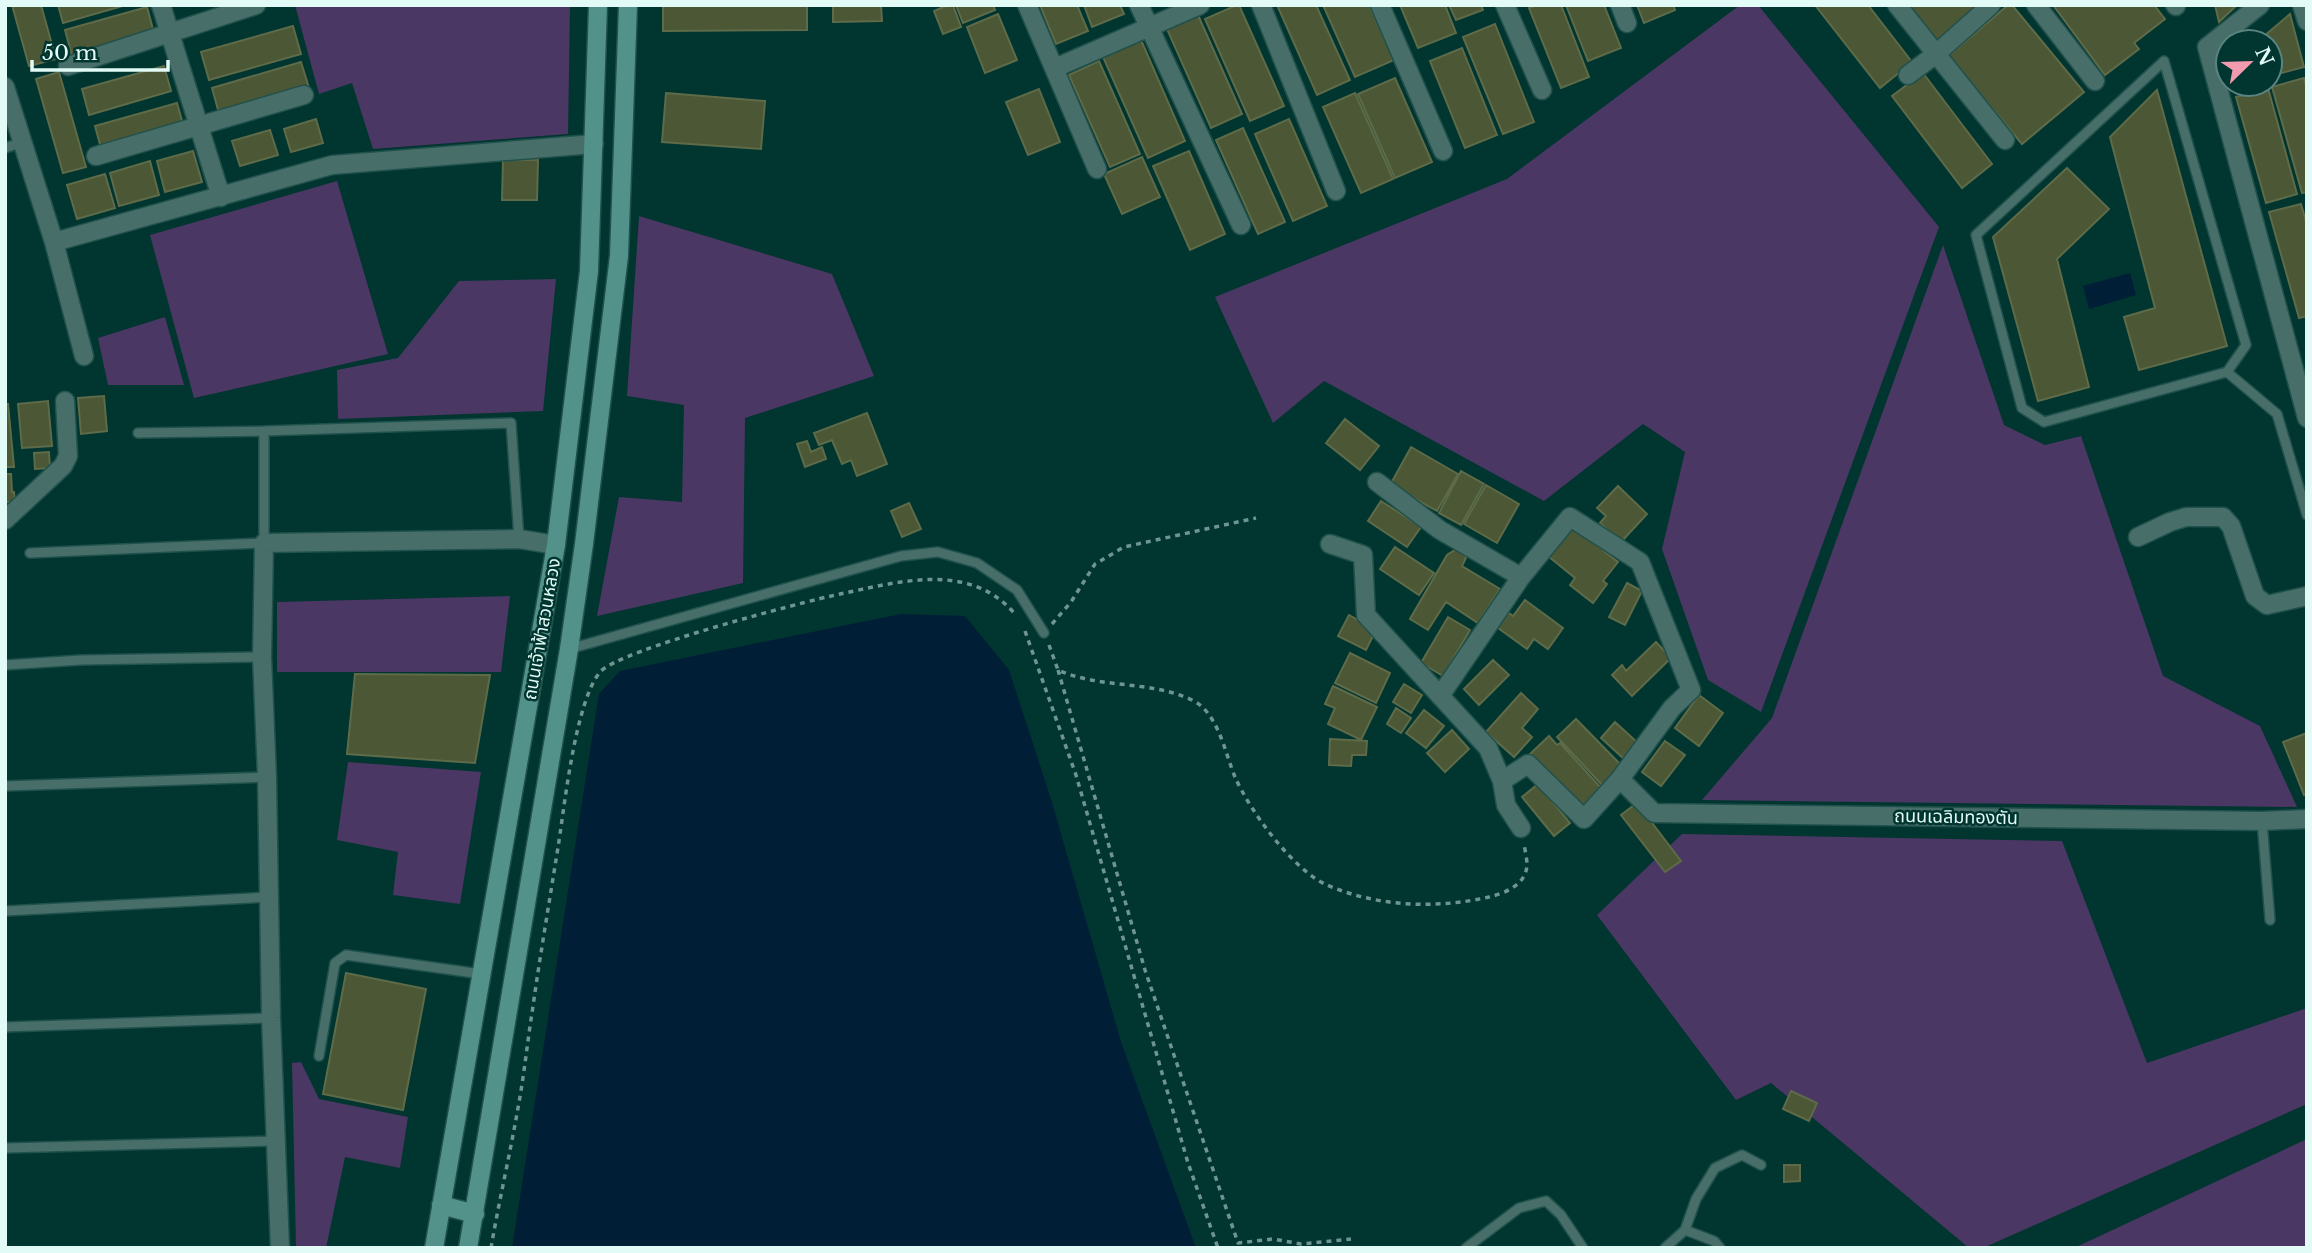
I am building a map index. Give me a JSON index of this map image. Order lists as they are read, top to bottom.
{
  "streets": {
    "main road": ["ถนนเจ้าฟ้าสวนหลวง"],
    "street": ["ถนนเฉลิมทองตัน"]
  },
  "scale_bar": "50 m",
  "north": "top right"
}
